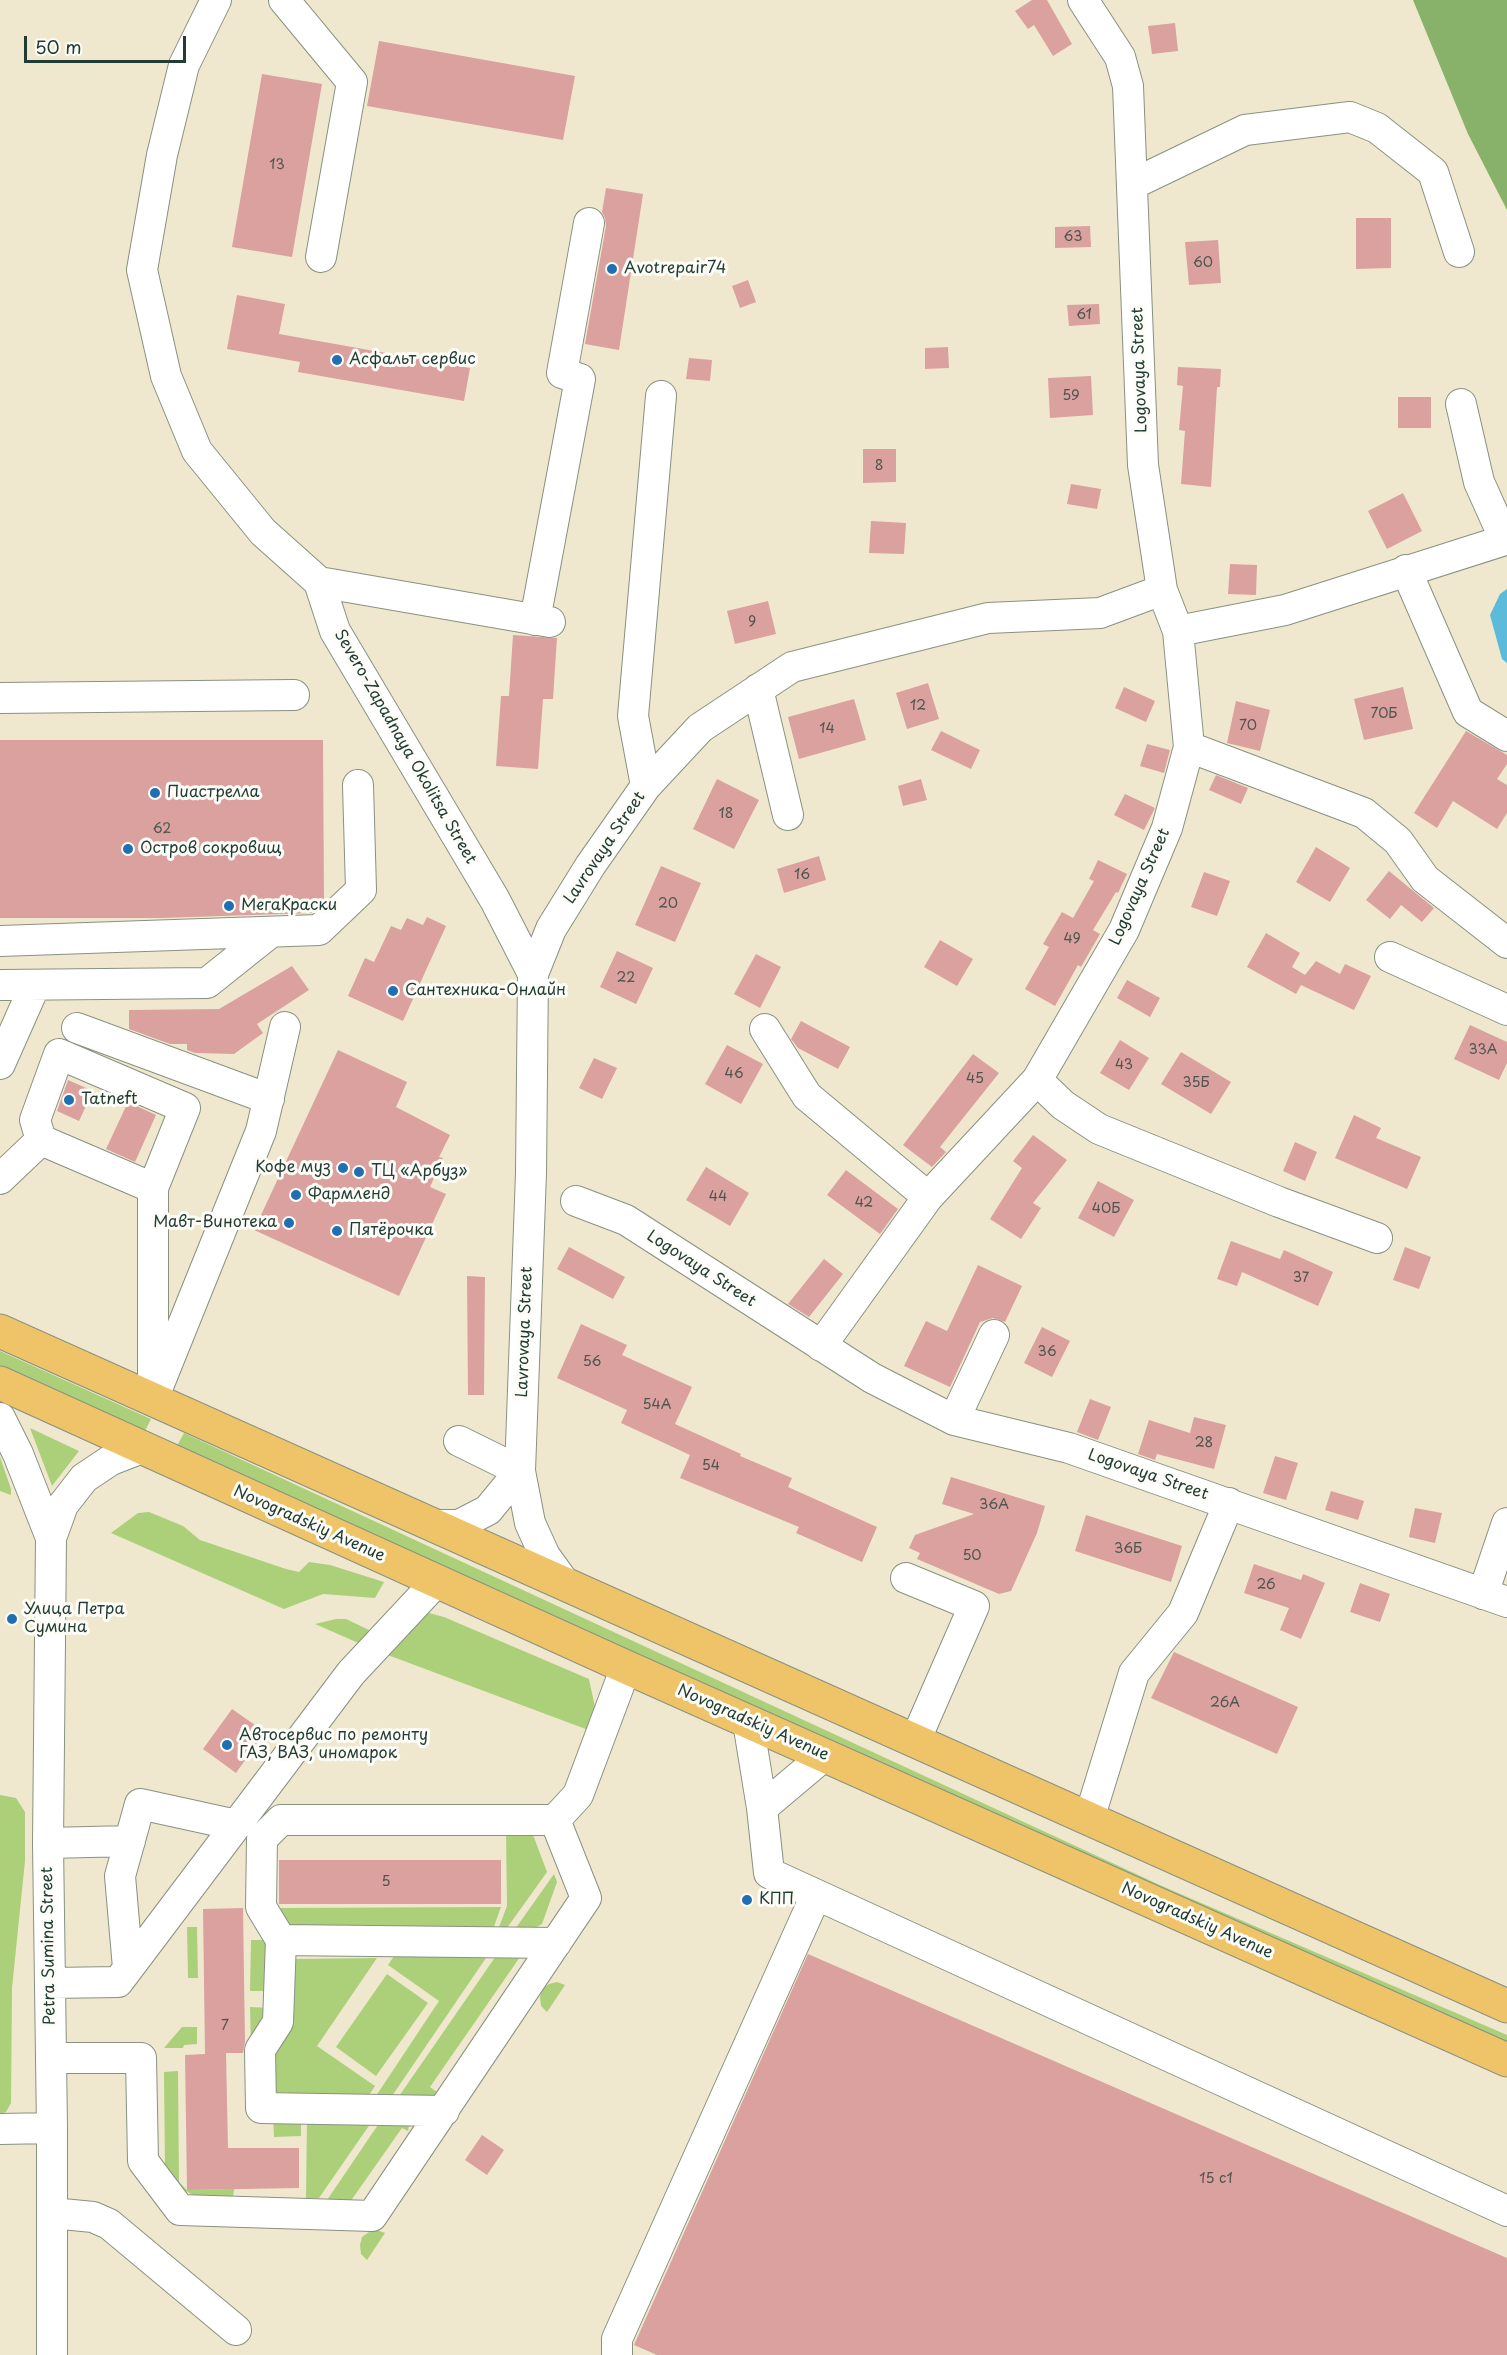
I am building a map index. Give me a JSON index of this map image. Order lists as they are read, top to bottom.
{
  "streets": {
    "main road": ["Novogradskiy Avenue"],
    "street": [
      "Logovaya Street",
      "Severo-Zapadnaya Okolitsa Street",
      "Lavrovaya Street",
      "Petra Sumina Street"
    ]
  },
  "crossings": [
    ["Logovaya Street", "Lavrovaya Street"],
    ["Severo-Zapadnaya Okolitsa Street", "Lavrovaya Street"]
  ],
  "places": [
    "Avotrepair74",
    "Асфальт сервис",
    "Пиастрелла",
    "Остров сокровищ",
    "МегаКраски",
    "Сантехника-Онлайн",
    "Tatneft",
    "Кофе муз",
    "ТЦ «Арбуз»",
    "Фармленд",
    "Мавт-Винотека",
    "Пятёрочка",
    "Улица Петра Сумина",
    "Автосервис по ремонту ГАЗ, ВАЗ, иномарок",
    "КПП"
  ],
  "house_numbers": [
    "13",
    "63",
    "60",
    "61",
    "59",
    "8",
    "9",
    "12",
    "70Б",
    "70",
    "14",
    "18",
    "62",
    "16",
    "20",
    "49",
    "22",
    "33А",
    "43",
    "46",
    "45",
    "35Б",
    "44",
    "42",
    "40Б",
    "37",
    "36",
    "56",
    "54А",
    "28",
    "54",
    "36А",
    "36Б",
    "50",
    "26",
    "26А",
    "5",
    "7",
    "15 с1"
  ],
  "scale_bar": "50 m"
}
